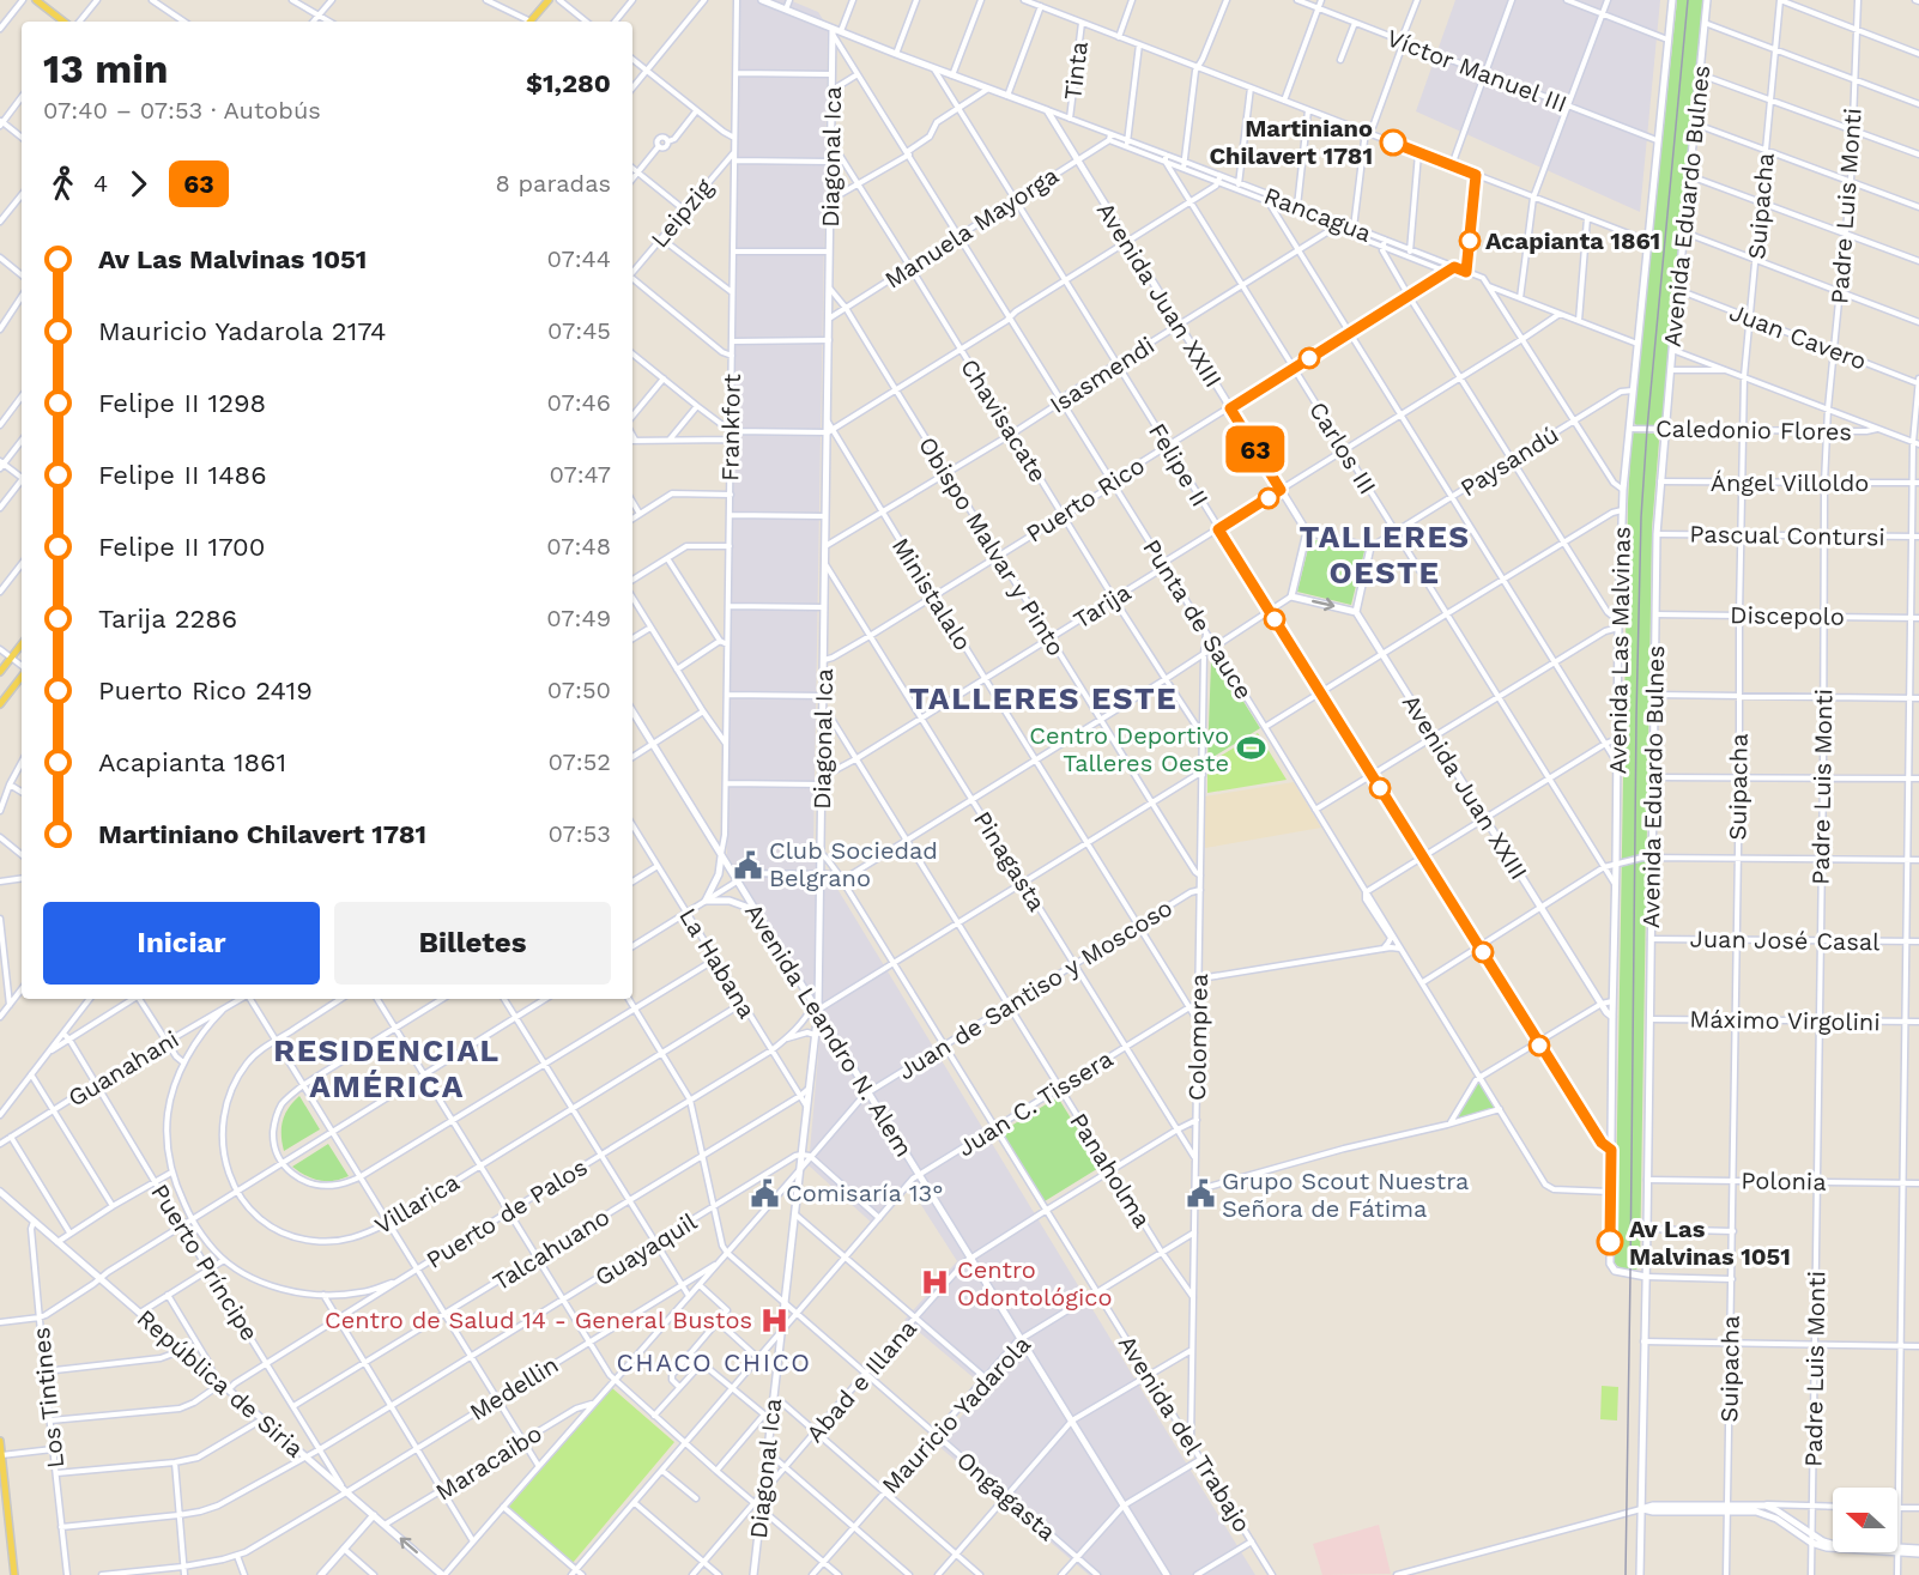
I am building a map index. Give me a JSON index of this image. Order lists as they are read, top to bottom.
{
  "streets": {
    "main road": [
      "Diagonal Ica",
      "Avenida Eduardo Bulnes",
      "Avenida Juan XXIII",
      "Avenida Las Malvinas",
      "Avenida Leandro N. Alem",
      "República de Siria"
    ],
    "street": [
      "Tinta",
      "Víctor Manuel III",
      "Suipacha",
      "Padre Luis Monti",
      "Leipzig",
      "Rancagua",
      "Manuela Mayorga",
      "Juan Cavero",
      "Isasmendi",
      "Chavisacate",
      "Frankfort",
      "Caledonio Flores",
      "Carlos III",
      "Paysandú",
      "Felipe II",
      "Ángel Villoldo",
      "Puerto Rico",
      "Pascual Contursi",
      "Obispo Malvar y Pinto",
      "Ministalalo",
      "Tarija",
      "Discepolo",
      "Punta de Sauce",
      "Pinagasta",
      "Juan José Casal",
      "La Habana",
      "Juan de Santiso y Moscoso",
      "Máximo Virgolini",
      "Colomprea",
      "Guanahani",
      "Juan C. Tissera",
      "Panaholma",
      "Polonia",
      "Villarica",
      "Puerto de Palos",
      "Talcahuano",
      "Guayaquil",
      "Puerto Príncipe",
      "Abad e Illana",
      "Medellin",
      "Los Tintines",
      "Mauricio Yadarola",
      "Avenida del Trabajo",
      "Maracaibo",
      "Ongagasta"
    ]
  },
  "crossings": [
    ["Víctor Manuel III", "Avenida Las Malvinas"],
    ["Diagonal Ica", "Manuela Mayorga"],
    ["Diagonal Ica", "Isasmendi"],
    ["Diagonal Ica", "Chavisacate"],
    ["Diagonal Ica", "Puerto Rico"],
    ["Diagonal Ica", "Obispo Malvar y Pinto"],
    ["Diagonal Ica", "Ministalalo"],
    ["Diagonal Ica", "Tarija"],
    ["Diagonal Ica", "Punta de Sauce"],
    ["Diagonal Ica", "Pinagasta"],
    ["Diagonal Ica", "La Habana"],
    ["Diagonal Ica", "Juan de Santiso y Moscoso"],
    ["Diagonal Ica", "Avenida Leandro N. Alem"],
    ["Diagonal Ica", "Juan C. Tissera"],
    ["Diagonal Ica", "Panaholma"],
    ["Diagonal Ica", "Puerto de Palos"],
    ["Diagonal Ica", "Talcahuano"],
    ["Diagonal Ica", "Guayaquil"],
    ["Diagonal Ica", "Abad e Illana"],
    ["Diagonal Ica", "Avenida del Trabajo"],
    ["Diagonal Ica", "Ongagasta"],
    ["Avenida Eduardo Bulnes", "Juan Cavero"],
    ["Avenida Eduardo Bulnes", "Caledonio Flores"],
    ["Avenida Eduardo Bulnes", "Ángel Villoldo"],
    ["Avenida Eduardo Bulnes", "Pascual Contursi"],
    ["Avenida Eduardo Bulnes", "Discepolo"],
    ["Avenida Eduardo Bulnes", "Avenida Las Malvinas"],
    ["Avenida Eduardo Bulnes", "Juan José Casal"],
    ["Avenida Eduardo Bulnes", "Máximo Virgolini"],
    ["Avenida Eduardo Bulnes", "Polonia"],
    ["Suipacha", "Juan Cavero"],
    ["Suipacha", "Caledonio Flores"],
    ["Suipacha", "Ángel Villoldo"],
    ["Suipacha", "Pascual Contursi"],
    ["Suipacha", "Discepolo"],
    ["Suipacha", "Juan José Casal"],
    ["Suipacha", "Máximo Virgolini"],
    ["Suipacha", "Polonia"],
    ["Padre Luis Monti", "Juan Cavero"],
    ["Padre Luis Monti", "Caledonio Flores"],
    ["Padre Luis Monti", "Ángel Villoldo"],
    ["Padre Luis Monti", "Pascual Contursi"],
    ["Padre Luis Monti", "Discepolo"],
    ["Padre Luis Monti", "Juan José Casal"],
    ["Padre Luis Monti", "Máximo Virgolini"],
    ["Padre Luis Monti", "Polonia"],
    ["Leipzig", "Frankfort"],
    ["Rancagua", "Isasmendi"],
    ["Rancagua", "Carlos III"],
    ["Rancagua", "Puerto Rico"],
    ["Rancagua", "Tarija"],
    ["Rancagua", "Avenida Las Malvinas"],
    ["Manuela Mayorga", "Avenida Juan XXIII"],
    ["Manuela Mayorga", "Chavisacate"],
    ["Manuela Mayorga", "Felipe II"],
    ["Manuela Mayorga", "Obispo Malvar y Pinto"],
    ["Manuela Mayorga", "Punta de Sauce"],
    ["Avenida Juan XXIII", "Isasmendi"],
    ["Avenida Juan XXIII", "Puerto Rico"],
    ["Avenida Juan XXIII", "Tarija"],
    ["Avenida Juan XXIII", "Avenida Las Malvinas"],
    ["Isasmendi", "Chavisacate"],
    ["Isasmendi", "Carlos III"],
    ["Isasmendi", "Felipe II"],
    ["Isasmendi", "Obispo Malvar y Pinto"],
    ["Isasmendi", "Ministalalo"],
    ["Isasmendi", "Punta de Sauce"],
    ["Chavisacate", "Puerto Rico"],
    ["Chavisacate", "Tarija"],
    ["Chavisacate", "Colomprea"],
    ["Frankfort", "Avenida Leandro N. Alem"],
    ["Caledonio Flores", "Avenida Las Malvinas"],
    ["Carlos III", "Paysandú"],
    ["Carlos III", "Puerto Rico"],
    ["Carlos III", "Tarija"],
    ["Carlos III", "Avenida Las Malvinas"],
    ["Paysandú", "Avenida Las Malvinas"],
    ["Felipe II", "Puerto Rico"],
    ["Felipe II", "Tarija"],
    ["Felipe II", "Avenida Las Malvinas"],
    ["Puerto Rico", "Obispo Malvar y Pinto"],
    ["Puerto Rico", "Ministalalo"],
    ["Puerto Rico", "Punta de Sauce"],
    ["Puerto Rico", "Pinagasta"],
    ["Obispo Malvar y Pinto", "Tarija"],
    ["Obispo Malvar y Pinto", "Colomprea"],
    ["Obispo Malvar y Pinto", "Puerto de Palos"],
    ["Ministalalo", "Tarija"],
    ["Ministalalo", "Juan de Santiso y Moscoso"],
    ["Ministalalo", "Colomprea"],
    ["Ministalalo", "Juan C. Tissera"],
    ["Ministalalo", "Puerto de Palos"],
    ["Tarija", "Punta de Sauce"],
    ["Tarija", "Pinagasta"],
    ["Tarija", "Panaholma"],
    ["Punta de Sauce", "Avenida Las Malvinas"],
    ["Punta de Sauce", "Colomprea"],
    ["Pinagasta", "Juan de Santiso y Moscoso"],
    ["Pinagasta", "Colomprea"],
    ["Pinagasta", "Juan C. Tissera"],
    ["Pinagasta", "Puerto de Palos"],
    ["Pinagasta", "Abad e Illana"],
    ["La Habana", "Villarica"],
    ["La Habana", "Puerto de Palos"],
    ["La Habana", "Talcahuano"],
    ["Juan de Santiso y Moscoso", "Avenida Leandro N. Alem"],
    ["Juan de Santiso y Moscoso", "Colomprea"],
    ["Juan de Santiso y Moscoso", "Panaholma"],
    ["Juan de Santiso y Moscoso", "República de Siria"],
    ["Juan de Santiso y Moscoso", "Medellin"],
    ["Juan de Santiso y Moscoso", "Avenida del Trabajo"],
    ["Juan de Santiso y Moscoso", "Maracaibo"],
    ["Juan de Santiso y Moscoso", "Ongagasta"],
    ["Avenida Leandro N. Alem", "Juan C. Tissera"],
    ["Avenida Leandro N. Alem", "Puerto de Palos"],
    ["Avenida Leandro N. Alem", "Abad e Illana"],
    ["Avenida Leandro N. Alem", "Mauricio Yadarola"],
    ["Colomprea", "Juan C. Tissera"],
    ["Colomprea", "Panaholma"],
    ["Colomprea", "Puerto de Palos"],
    ["Colomprea", "Abad e Illana"],
    ["Colomprea", "Mauricio Yadarola"],
    ["Colomprea", "Avenida del Trabajo"],
    ["Guanahani", "Puerto Príncipe"],
    ["Juan C. Tissera", "Panaholma"],
    ["Juan C. Tissera", "Avenida del Trabajo"],
    ["Juan C. Tissera", "Ongagasta"],
    ["Panaholma", "Puerto de Palos"],
    ["Panaholma", "Abad e Illana"],
    ["Panaholma", "Mauricio Yadarola"],
    ["Puerto de Palos", "Puerto Príncipe"],
    ["Puerto de Palos", "República de Siria"],
    ["Puerto de Palos", "Avenida del Trabajo"],
    ["Talcahuano", "Puerto Príncipe"],
    ["Guayaquil", "Puerto Príncipe"],
    ["Guayaquil", "República de Siria"],
    ["Guayaquil", "Los Tintines"],
    ["Puerto Príncipe", "República de Siria"],
    ["Puerto Príncipe", "Medellin"],
    ["Abad e Illana", "Avenida del Trabajo"],
    ["Abad e Illana", "Ongagasta"],
    ["República de Siria", "Medellin"],
    ["República de Siria", "Los Tintines"],
    ["República de Siria", "Maracaibo"],
    ["Mauricio Yadarola", "Avenida del Trabajo"],
    ["Mauricio Yadarola", "Ongagasta"]
  ],
  "districts": [
    "TALLERES OESTE",
    "TALLERES ESTE",
    "RESIDENCIAL AMÉRICA",
    "CHACO CHICO"
  ],
  "places": {
    "other": ["Martiniano Chilavert 1781", "Acapianta 1861", "Av Las Malvinas 1051"],
    "sports": ["Centro Deportivo Talleres Oeste"],
    "public building": ["Club Sociedad Belgrano", "Comisaría 13°", "Grupo Scout Nuestra Señora de Fátima"],
    "hospital": ["Centro Odontológico", "Centro de Salud 14 - General Bustos"]
  },
  "lines": ["bus line 63"],
  "north": "left",
  "page": {
    "on_map": "63",
    "heading": ["13 min", "07:40 – 07:53 · Autobús", "$1,280"],
    "legs": ["4", "63", "8 paradas"],
    "list": [
      {
        "name": "Av Las Malvinas 1051",
        "value": "07:44"
      },
      {
        "name": "Mauricio Yadarola 2174",
        "value": "07:45"
      },
      {
        "name": "Felipe II 1298",
        "value": "07:46"
      },
      {
        "name": "Felipe II 1486",
        "value": "07:47"
      },
      {
        "name": "Felipe II 1700",
        "value": "07:48"
      },
      {
        "name": "Tarija 2286",
        "value": "07:49"
      },
      {
        "name": "Puerto Rico 2419",
        "value": "07:50"
      },
      {
        "name": "Acapianta 1861",
        "value": "07:52"
      },
      {
        "name": "Martiniano Chilavert 1781",
        "value": "07:53"
      }
    ],
    "buttons": ["Iniciar", "Billetes"]
  }
}
